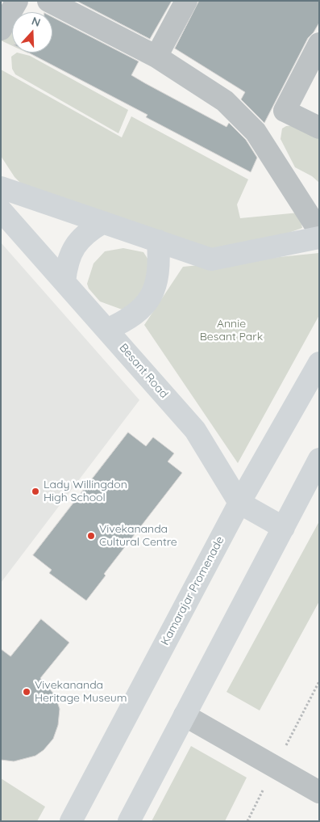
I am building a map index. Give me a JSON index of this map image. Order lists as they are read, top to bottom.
{
  "streets": {
    "main road": ["Besant Road", "Kamarajar Promenade"]
  },
  "crossings": [
    ["Besant Road", "Kamarajar Promenade"]
  ],
  "parks": ["Annie Besant Park"],
  "places": ["Lady Willingdon High School", "Vivekananda Cultural Centre", "Vivekananda Heritage Museum"],
  "north": "top"
}
